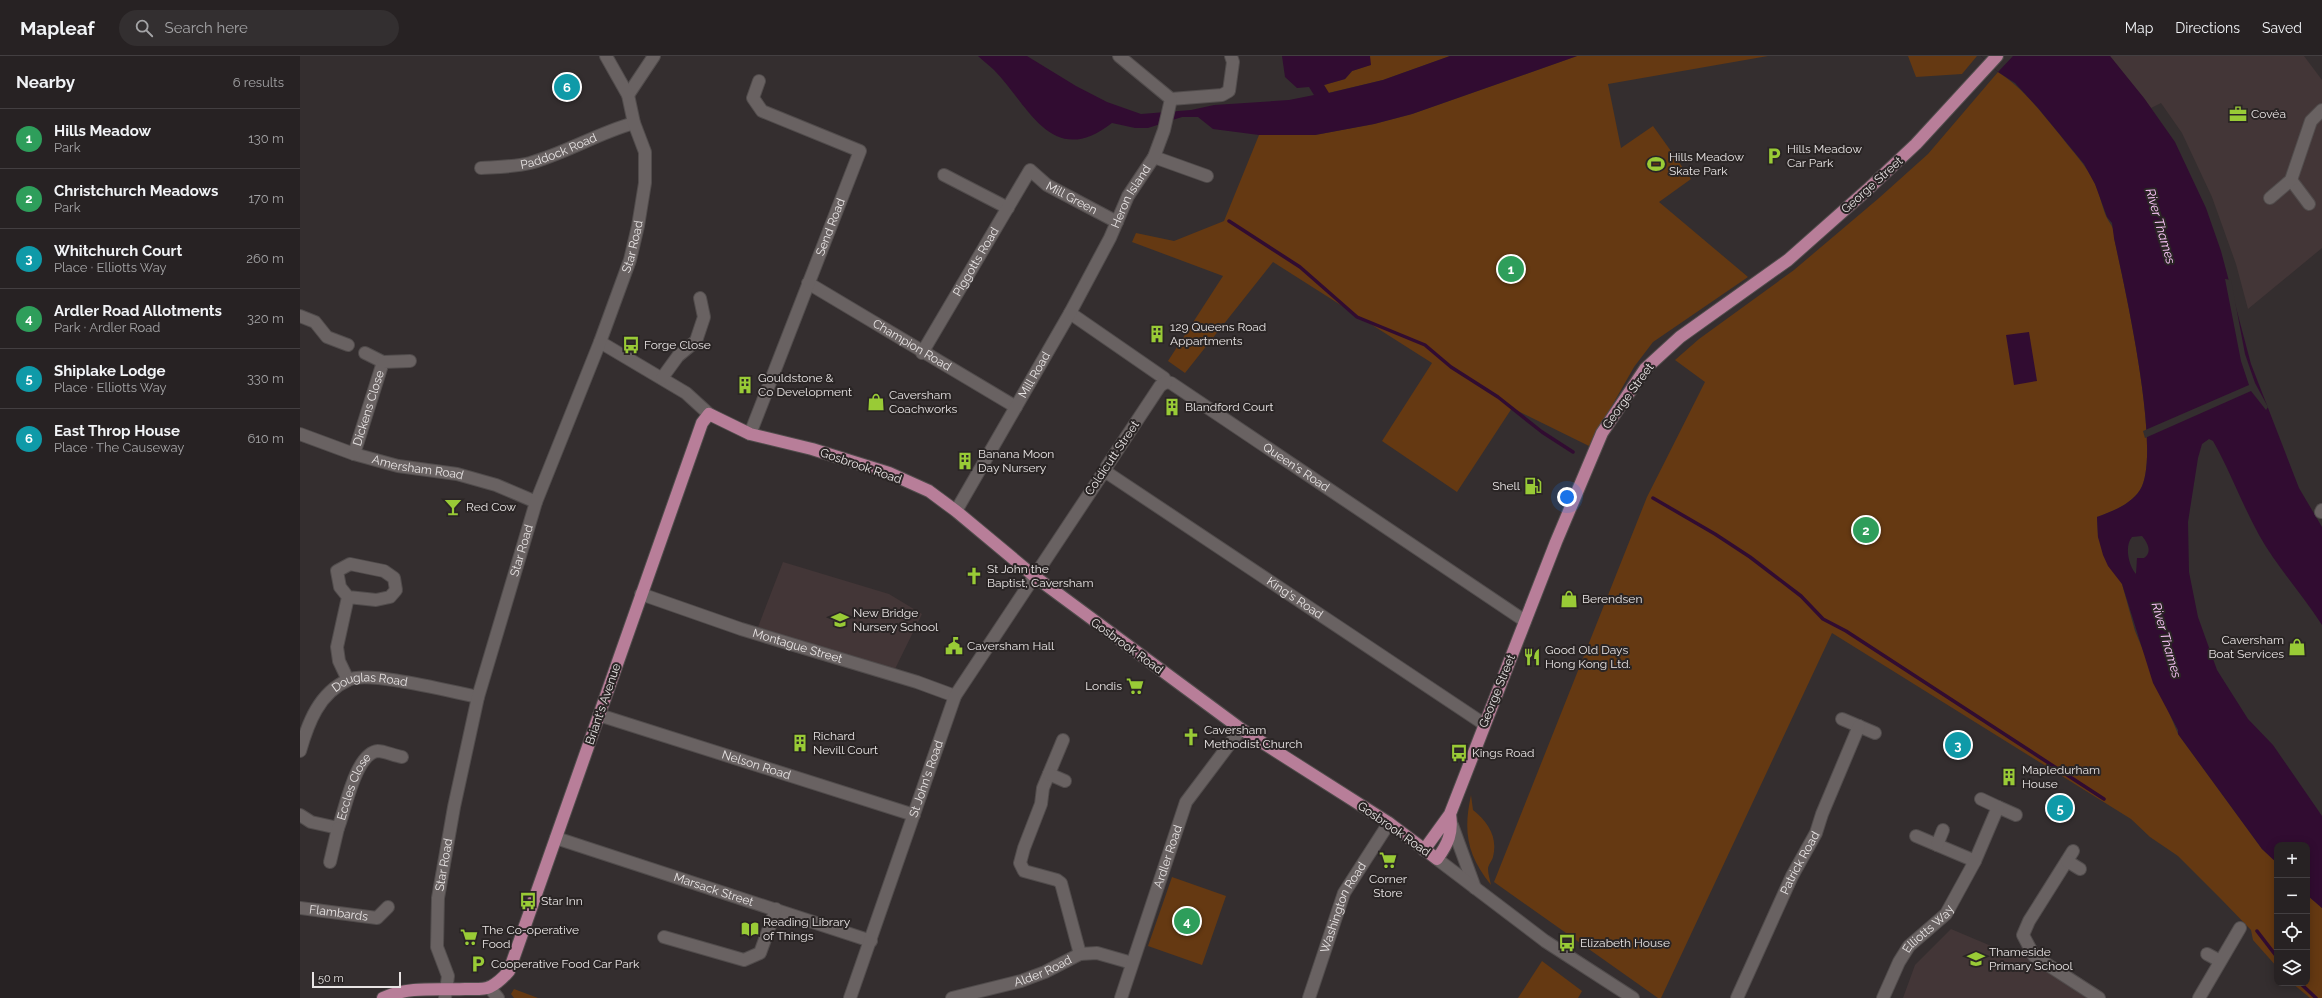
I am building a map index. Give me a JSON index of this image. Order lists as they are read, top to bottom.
{
  "streets": {
    "main road": ["George Street", "Gosbrook Road", "Briant's Avenue"],
    "street": [
      "Paddock Road",
      "Heron Island",
      "Mill Green",
      "Send Road",
      "Star Road",
      "Piggotts Road",
      "Champion Road",
      "Mill Road",
      "Dickens Close",
      "Coldicutt Street",
      "Queen's Road",
      "Amersham Road",
      "King's Road",
      "Montague Street",
      "Douglas Road",
      "Nelson Road",
      "St John's Road",
      "Eccles Close",
      "Ardler Road",
      "Patrick Road",
      "Marsack Street",
      "Washington Road",
      "Flambards",
      "Elliotts Way",
      "Alder Road"
    ]
  },
  "crossings": [
    ["Paddock Road", "Star Road"],
    ["George Street", "Gosbrook Road"],
    ["George Street", "Queen's Road"],
    ["George Street", "King's Road"],
    ["Heron Island", "Mill Green"],
    ["Heron Island", "Mill Road"],
    ["Mill Green", "Piggotts Road"],
    ["Send Road", "Champion Road"],
    ["Send Road", "Gosbrook Road"],
    ["Star Road", "Gosbrook Road"],
    ["Star Road", "Amersham Road"],
    ["Star Road", "Douglas Road"],
    ["Piggotts Road", "Champion Road"],
    ["Champion Road", "Mill Road"],
    ["Mill Road", "Gosbrook Road"],
    ["Mill Road", "Queen's Road"],
    ["Dickens Close", "Amersham Road"],
    ["Coldicutt Street", "Gosbrook Road"],
    ["Coldicutt Street", "Queen's Road"],
    ["Coldicutt Street", "King's Road"],
    ["Coldicutt Street", "St John's Road"],
    ["Gosbrook Road", "Briant's Avenue"],
    ["Gosbrook Road", "St John's Road"],
    ["Gosbrook Road", "Ardler Road"],
    ["Gosbrook Road", "Washington Road"],
    ["Montague Street", "Briant's Avenue"],
    ["Montague Street", "St John's Road"],
    ["Briant's Avenue", "Nelson Road"],
    ["Briant's Avenue", "Marsack Street"],
    ["Nelson Road", "St John's Road"],
    ["St John's Road", "Marsack Street"],
    ["Ardler Road", "Alder Road"]
  ],
  "water": ["River Thames"],
  "places": {
    "office": ["Covéa"],
    "parking": ["Hills Meadow Car Park", "Cooperative Food Car Park"],
    "sports": ["Hills Meadow Skate Park"],
    "building": [
      "129 Queens Road Appartments",
      "Gouldstone & Co Development",
      "Blandford Court",
      "Banana Moon Day Nursery",
      "Richard Nevill Court",
      "Mapledurham House"
    ],
    "bus stop": [
      "Forge Close",
      "Kings Road",
      "Star Inn",
      "Elizabeth House"
    ],
    "shop": ["Caversham Coachworks", "Berendsen", "Caversham Boat Services"],
    "fuel station": ["Shell"],
    "bar": ["Red Cow"],
    "church": ["St John the Baptist, Caversham", "Caversham Methodist Church"],
    "school or university": ["New Bridge Nursery School", "Thameside Primary School"],
    "public building": ["Caversham Hall"],
    "restaurant": ["Good Old Days Hong Kong Ltd."],
    "supermarket": ["Londis", "Corner Store", "The Co-operative Food"],
    "library": ["Reading Library of Things"]
  },
  "scale_bar": "50 m",
  "page": {
    "header": "Mapleaf",
    "search": "Search here",
    "nav": ["Map", "Directions", "Saved"],
    "heading": ["Nearby", "6 results"],
    "pins": [
      "6",
      "1",
      "2",
      "3",
      "5",
      "4"
    ],
    "list": [
      {
        "mark": "1",
        "name": "Hills Meadow",
        "note": "Park",
        "value": "130 m"
      },
      {
        "mark": "2",
        "name": "Christchurch Meadows",
        "note": "Park",
        "value": "170 m"
      },
      {
        "mark": "3",
        "name": "Whitchurch Court",
        "note": "Place · Elliotts Way",
        "value": "260 m"
      },
      {
        "mark": "4",
        "name": "Ardler Road Allotments",
        "note": "Park · Ardler Road",
        "value": "320 m"
      },
      {
        "mark": "5",
        "name": "Shiplake Lodge",
        "note": "Place · Elliotts Way",
        "value": "330 m"
      },
      {
        "mark": "6",
        "name": "East Throp House",
        "note": "Place · The Causeway",
        "value": "610 m"
      }
    ],
    "map_buttons": ["+", "−"],
    "scale": "50 m"
  }
}
